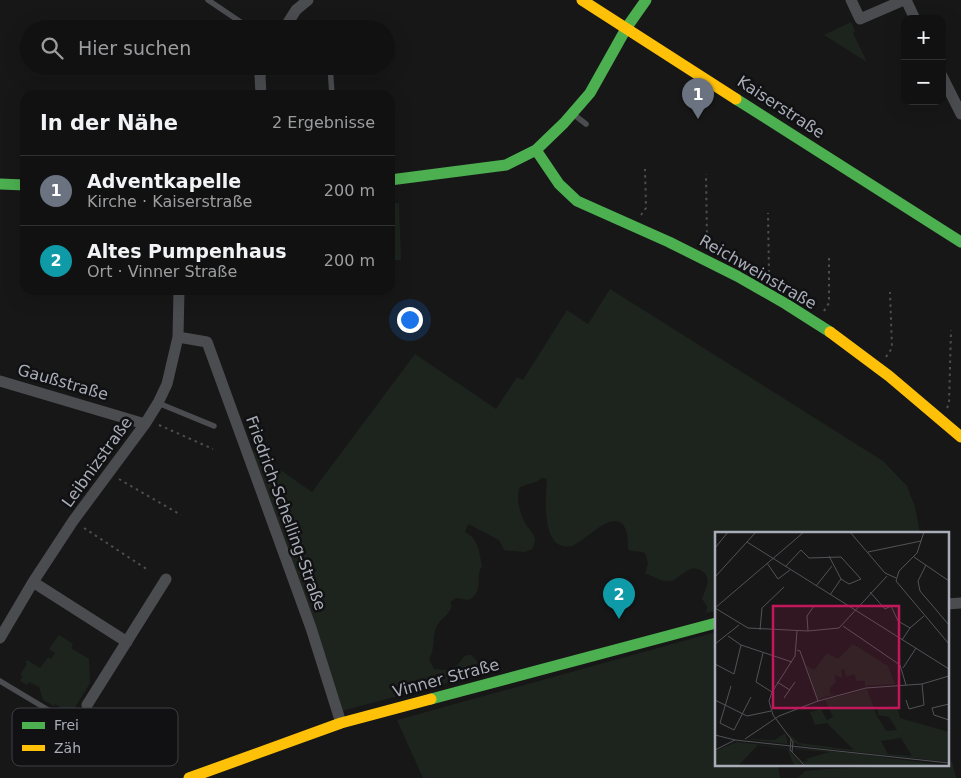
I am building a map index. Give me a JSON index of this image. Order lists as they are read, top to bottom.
{
  "streets": {
    "street": [
      "Kaiserstraße",
      "Reichweinstraße",
      "Gaußstraße",
      "Leibnizstraße",
      "Friedrich-Schelling-Straße",
      "Vinner Straße"
    ]
  },
  "crossings": [
    ["Gaußstraße", "Leibnizstraße"],
    ["Leibnizstraße", "Friedrich-Schelling-Straße"],
    ["Friedrich-Schelling-Straße", "Vinner Straße"]
  ],
  "legend": ["Frei", "Zäh"],
  "page": {
    "map_buttons": ["+", "−"],
    "search": "Hier suchen",
    "pins": ["1", "2"],
    "heading": ["In der Nähe", "2 Ergebnisse"],
    "list": [
      {
        "mark": "1",
        "name": "Adventkapelle",
        "note": "Kirche · Kaiserstraße",
        "value": "200 m"
      },
      {
        "mark": "2",
        "name": "Altes Pumpenhaus",
        "note": "Ort · Vinner Straße",
        "value": "200 m"
      }
    ]
  }
}
